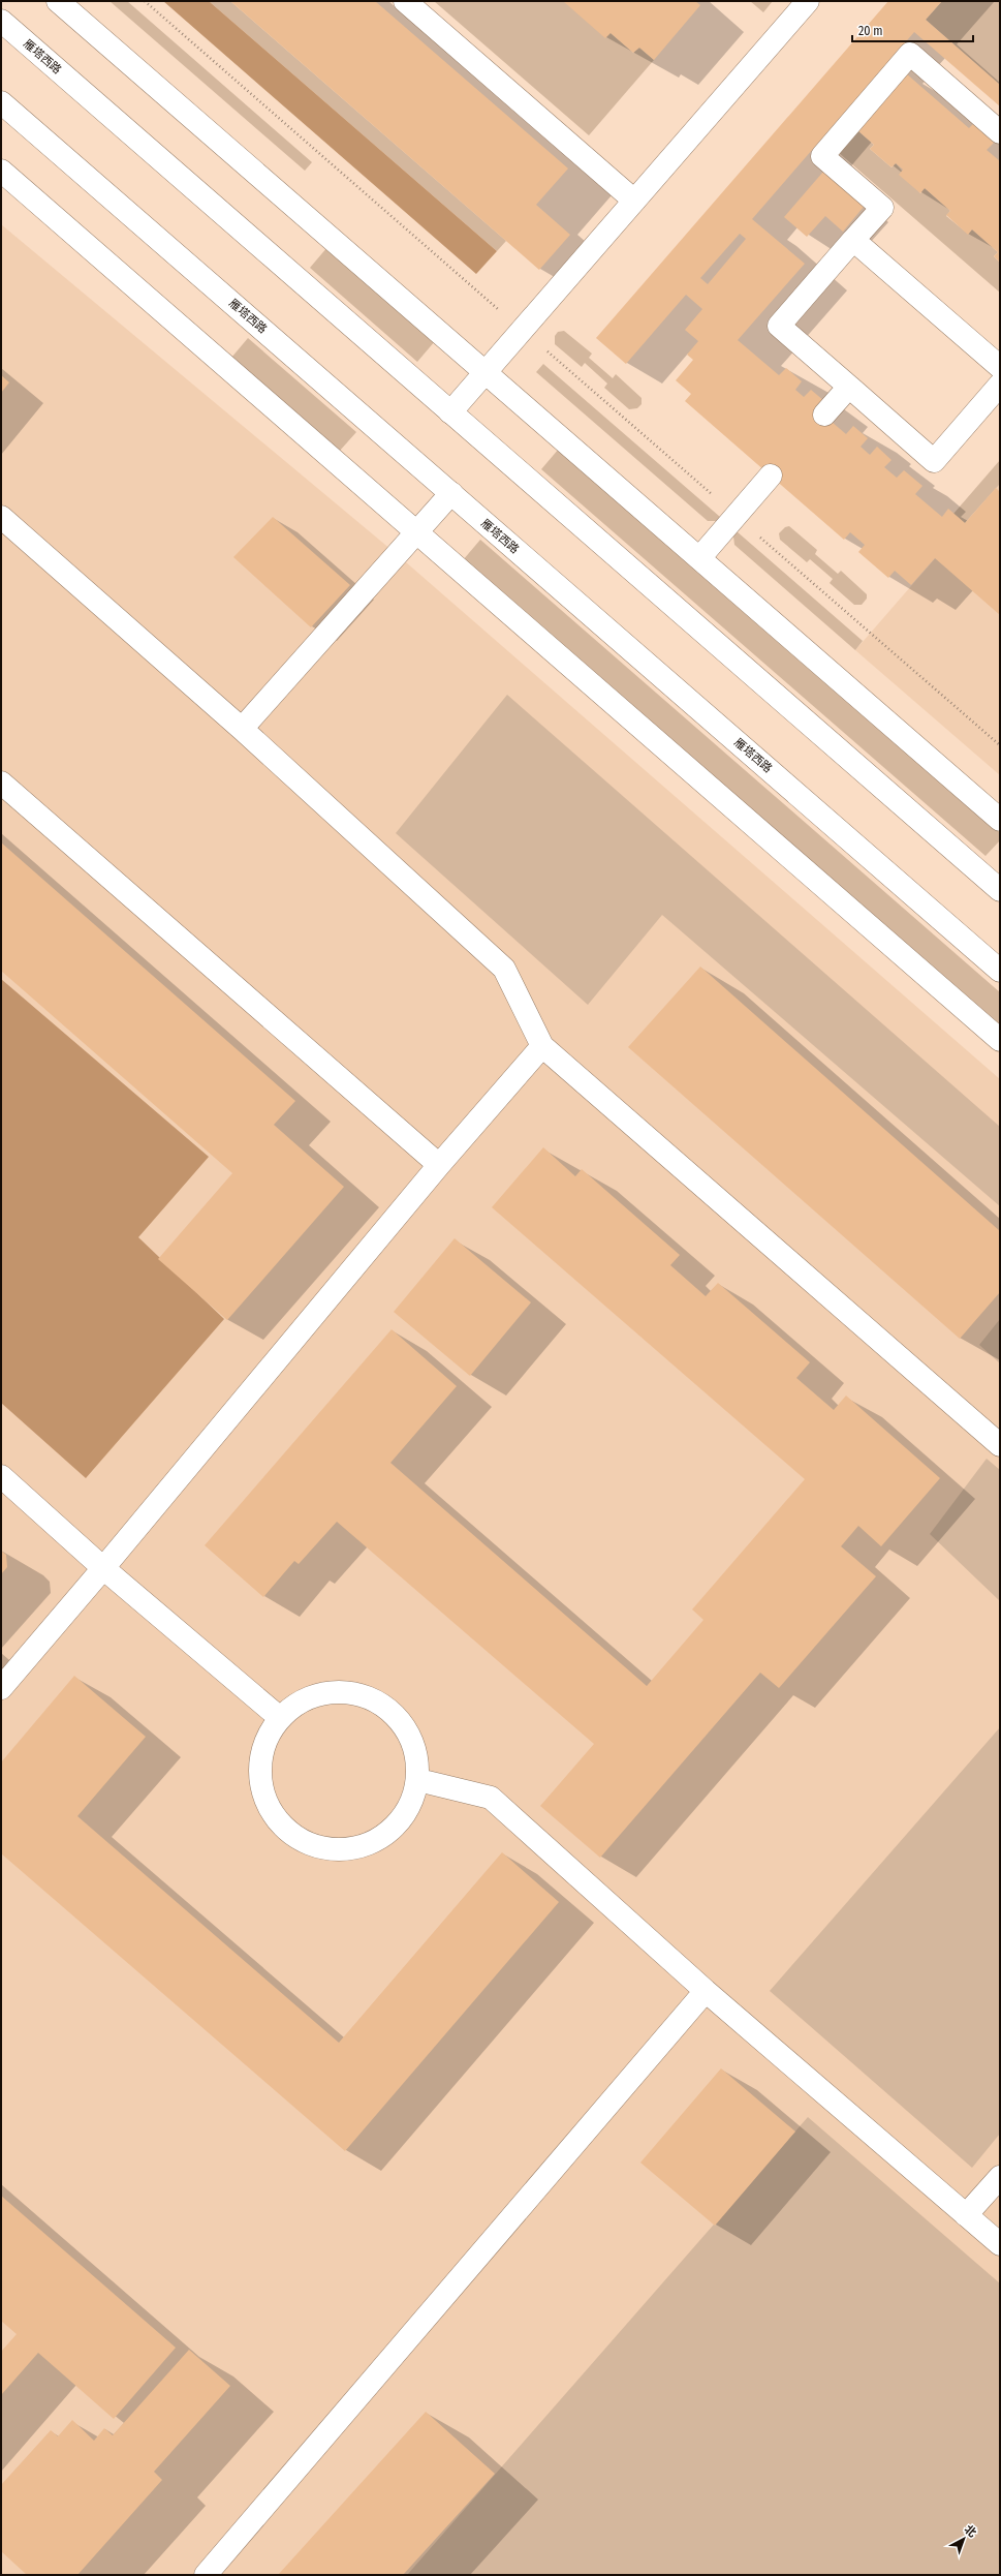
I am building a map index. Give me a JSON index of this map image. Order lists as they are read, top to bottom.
{
  "streets": {
    "street": ["雁塔西路"]
  },
  "scale_bar": "20 m",
  "north": "top right"
}
